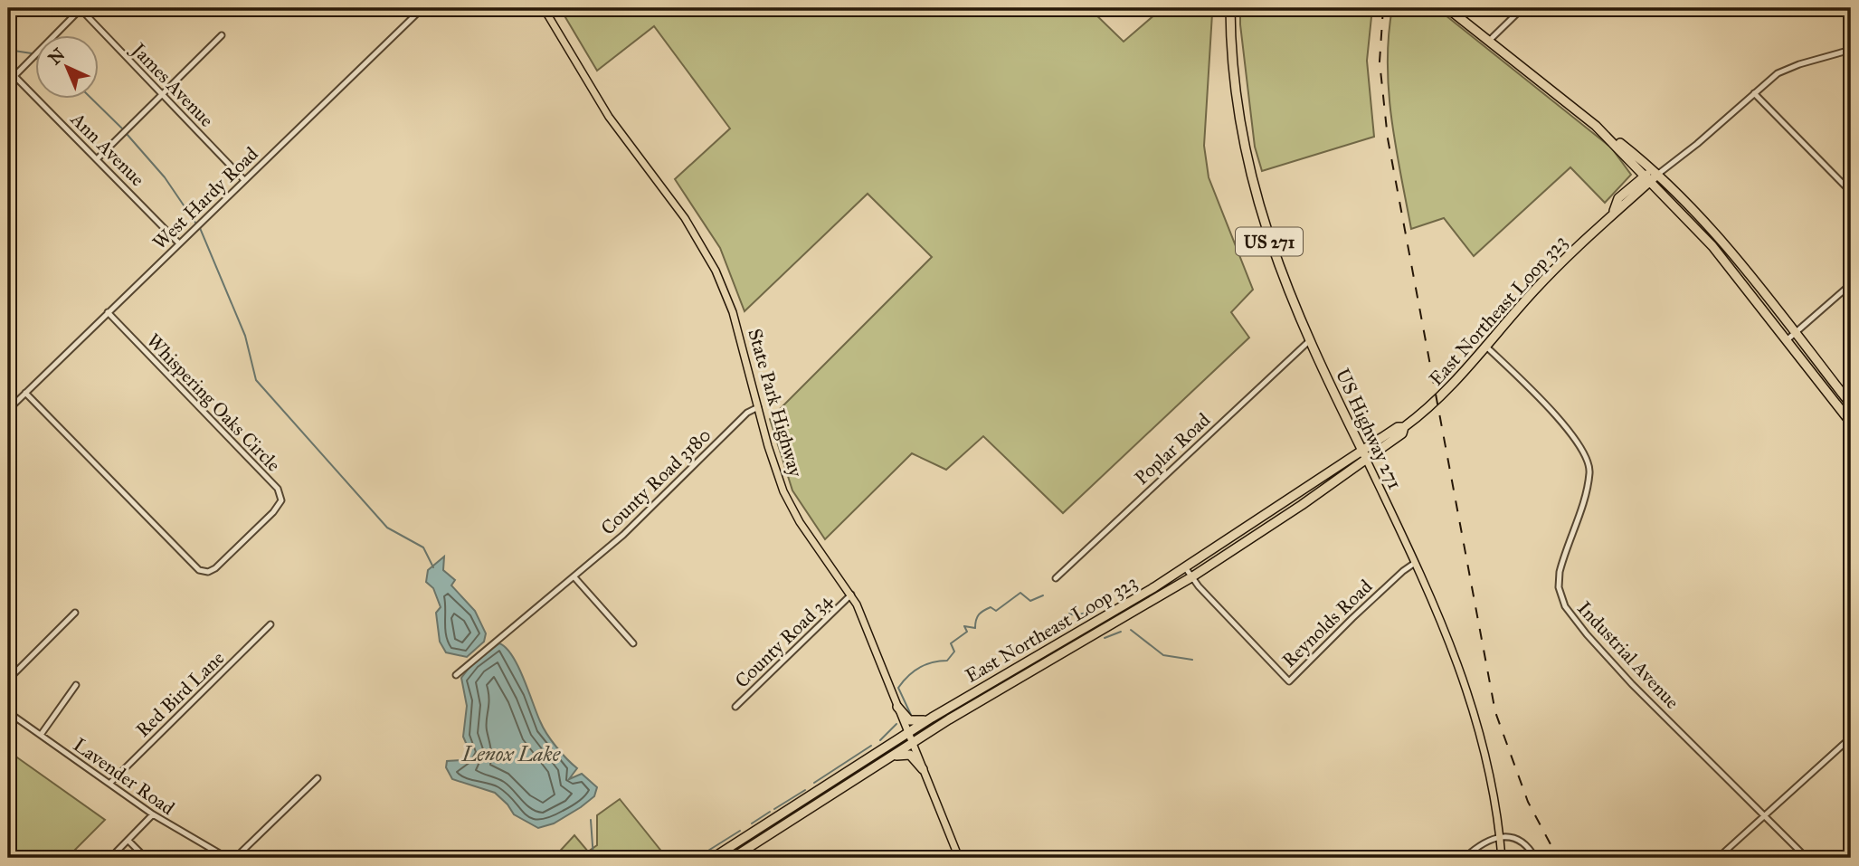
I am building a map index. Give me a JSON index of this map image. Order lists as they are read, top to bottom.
{
  "streets": {
    "highway": ["US 271", "East Northeast Loop 323", "US Highway 271"],
    "main road": ["State Park Highway"],
    "street": [
      "James Avenue",
      "Ann Avenue",
      "West Hardy Road",
      "Whispering Oaks Circle",
      "Poplar Road",
      "County Road 3180",
      "Reynolds Road",
      "County Road 34",
      "Industrial Avenue",
      "Red Bird Lane",
      "Lavender Road"
    ]
  },
  "crossings": [
    ["James Avenue", "West Hardy Road"],
    ["Ann Avenue", "West Hardy Road"],
    ["West Hardy Road", "Whispering Oaks Circle"],
    ["East Northeast Loop 323", "State Park Highway"],
    ["East Northeast Loop 323", "US Highway 271"],
    ["East Northeast Loop 323", "Reynolds Road"],
    ["East Northeast Loop 323", "Industrial Avenue"],
    ["State Park Highway", "County Road 3180"],
    ["State Park Highway", "County Road 34"],
    ["US Highway 271", "Poplar Road"],
    ["US Highway 271", "Reynolds Road"],
    ["Red Bird Lane", "Lavender Road"]
  ],
  "water": ["Lenox Lake"],
  "north": "top left"
}
